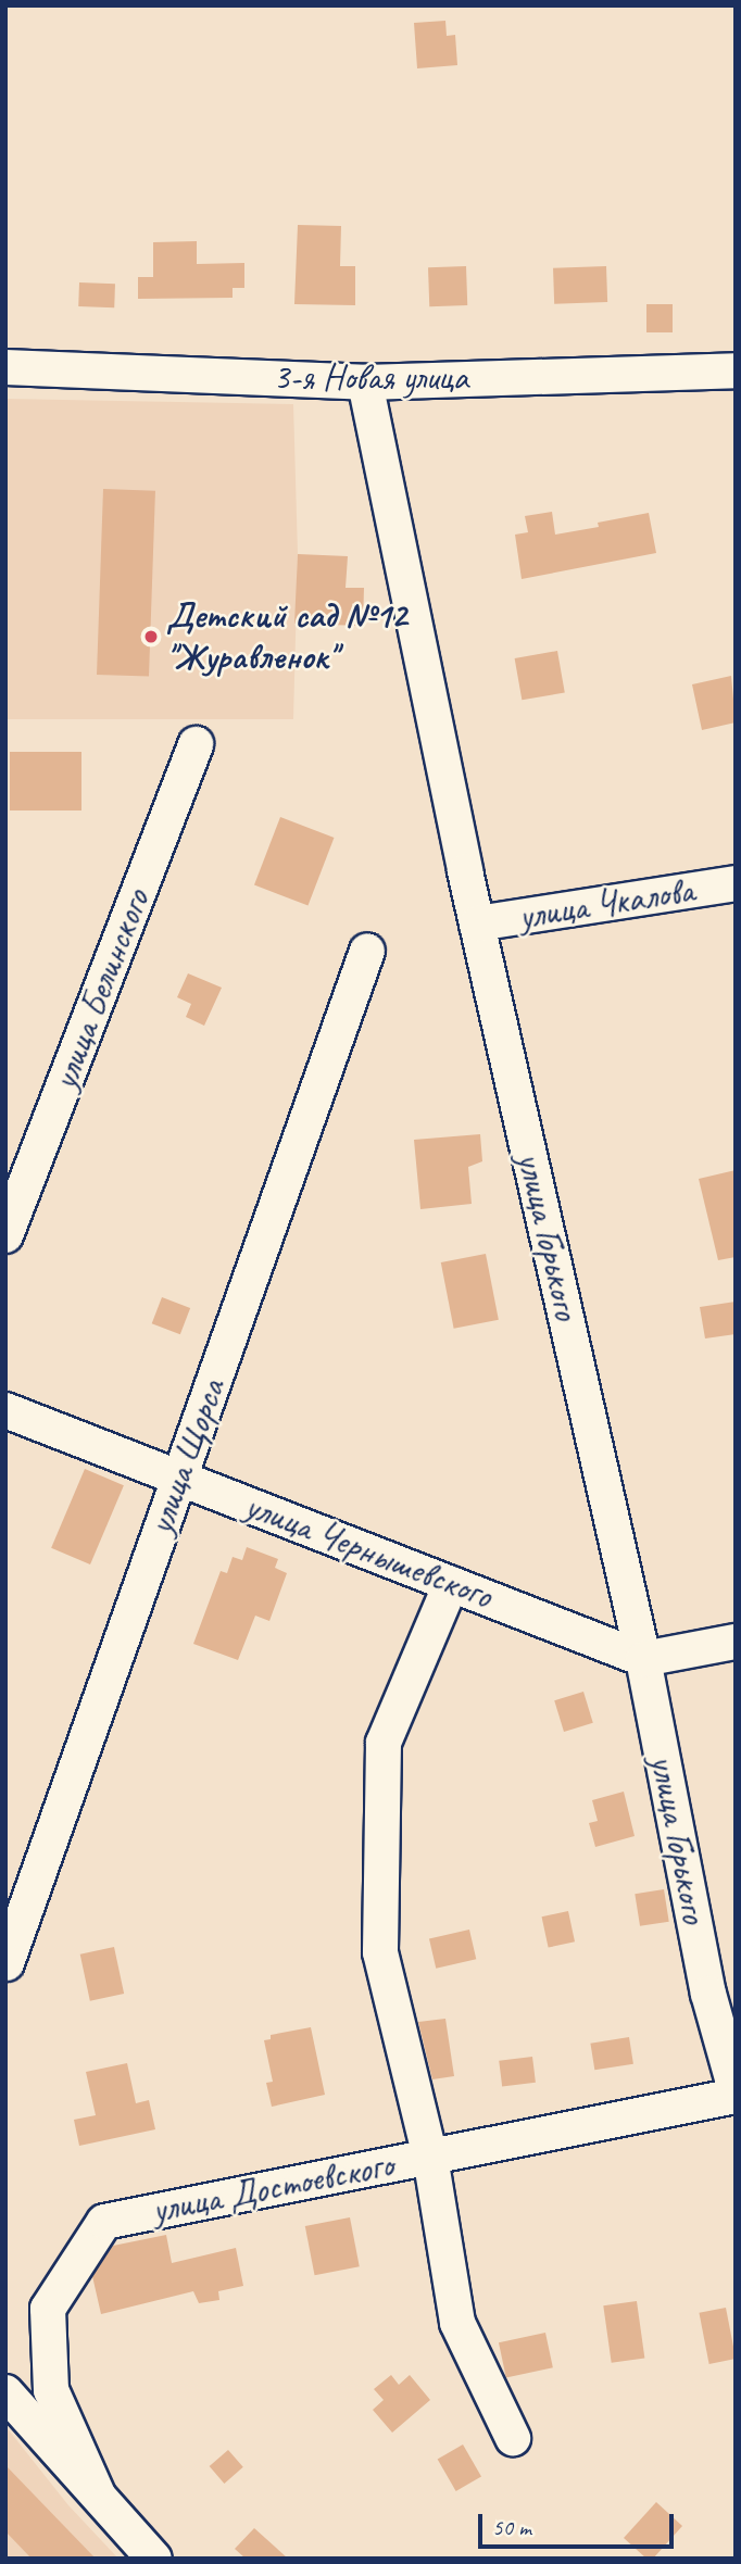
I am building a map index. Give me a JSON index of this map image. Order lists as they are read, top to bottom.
{
  "streets": {
    "street": [
      "3-я Новая улица",
      "улица Чкалова",
      "улица Белинского",
      "улица Горького",
      "улица Щорса",
      "улица Чернышевского",
      "улица Достоевского"
    ]
  },
  "crossings": [
    ["3-я Новая улица", "улица Горького"],
    ["улица Чкалова", "улица Горького"],
    ["улица Горького", "улица Чернышевского"],
    ["улица Горького", "улица Достоевского"],
    ["улица Щорса", "улица Чернышевского"]
  ],
  "places": ["Детский сад №12 \"Журавленок\""],
  "scale_bar": "50 m"
}
